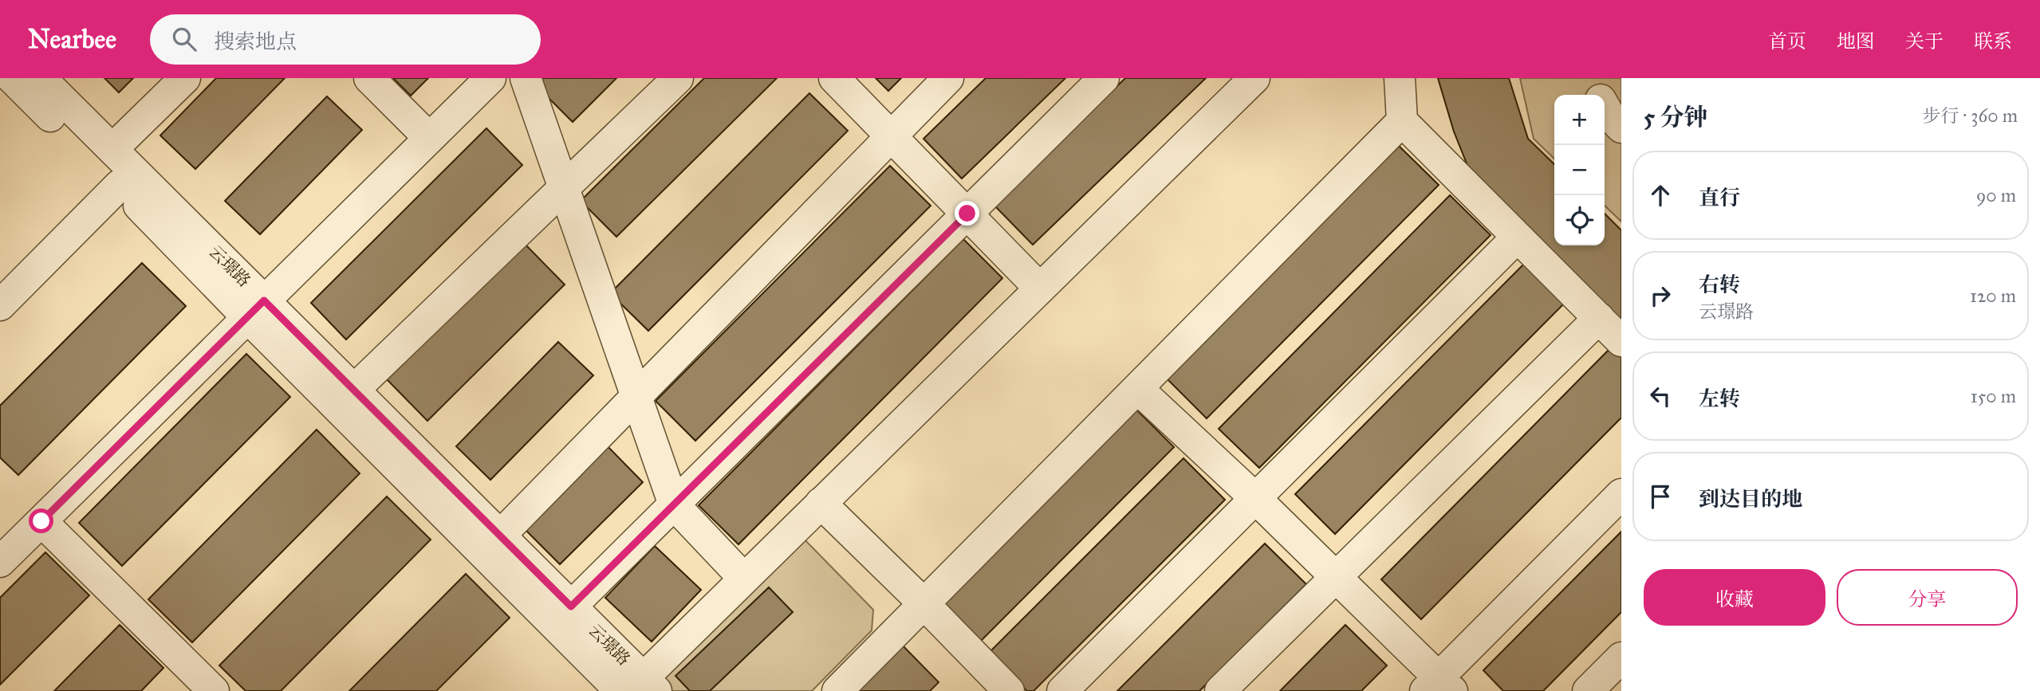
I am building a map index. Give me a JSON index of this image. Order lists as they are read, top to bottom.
{
  "streets": {
    "street": ["云璟路"]
  },
  "page": {
    "header": "Nearbee",
    "search": "搜索地点",
    "nav": [
      "首页",
      "地图",
      "关于",
      "联系"
    ],
    "heading": ["5 分钟", "步行 · 360 m"],
    "map_buttons": ["+", "−"],
    "list": [
      ["直行", "90 m"],
      ["右转", "云璟路", "120 m"],
      ["左转", "150 m"],
      "到达目的地"
    ],
    "buttons": ["收藏", "分享"]
  }
}
